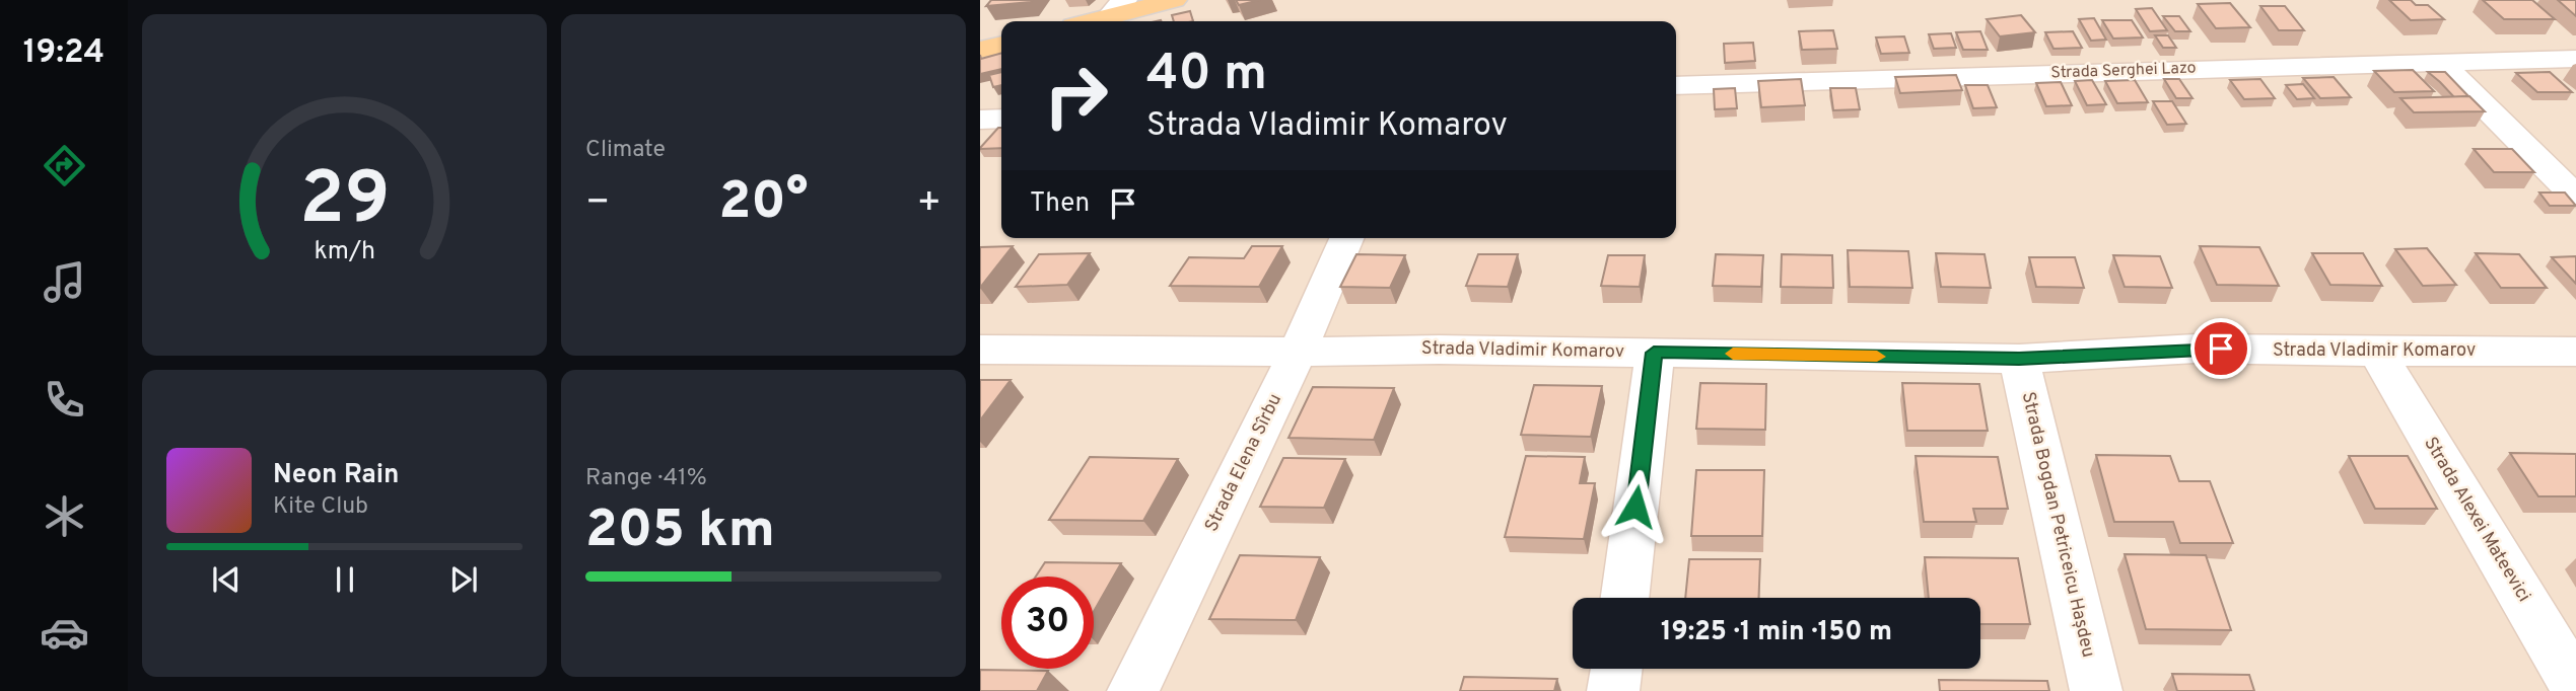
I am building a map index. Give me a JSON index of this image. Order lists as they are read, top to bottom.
{
  "streets": {
    "street": [
      "Strada Serghei Lazo",
      "Strada Vladimir Komarov",
      "Strada Elena Sîrbu",
      "Strada Alexei Mateevici",
      "Strada Bogdan Petriceicu Hașdeu"
    ]
  },
  "crossings": [
    ["Strada Vladimir Komarov", "Strada Elena Sîrbu"],
    ["Strada Vladimir Komarov", "Strada Alexei Mateevici"],
    ["Strada Vladimir Komarov", "Strada Bogdan Petriceicu Hașdeu"]
  ],
  "page": {
    "tabs": "19:24",
    "tile": [
      "Climate",
      ["Range · 41%", "205 km"]
    ],
    "turn": ["40 m", "Strada Vladimir Komarov"],
    "then": "Then",
    "heat": ["−", "20°", "+"],
    "song": ["Neon Rain", "Kite Club"],
    "limit": "30",
    "trip": "19:25 · 1 min · 150 m",
    "gauge": ["29", "km/h"]
  }
}
